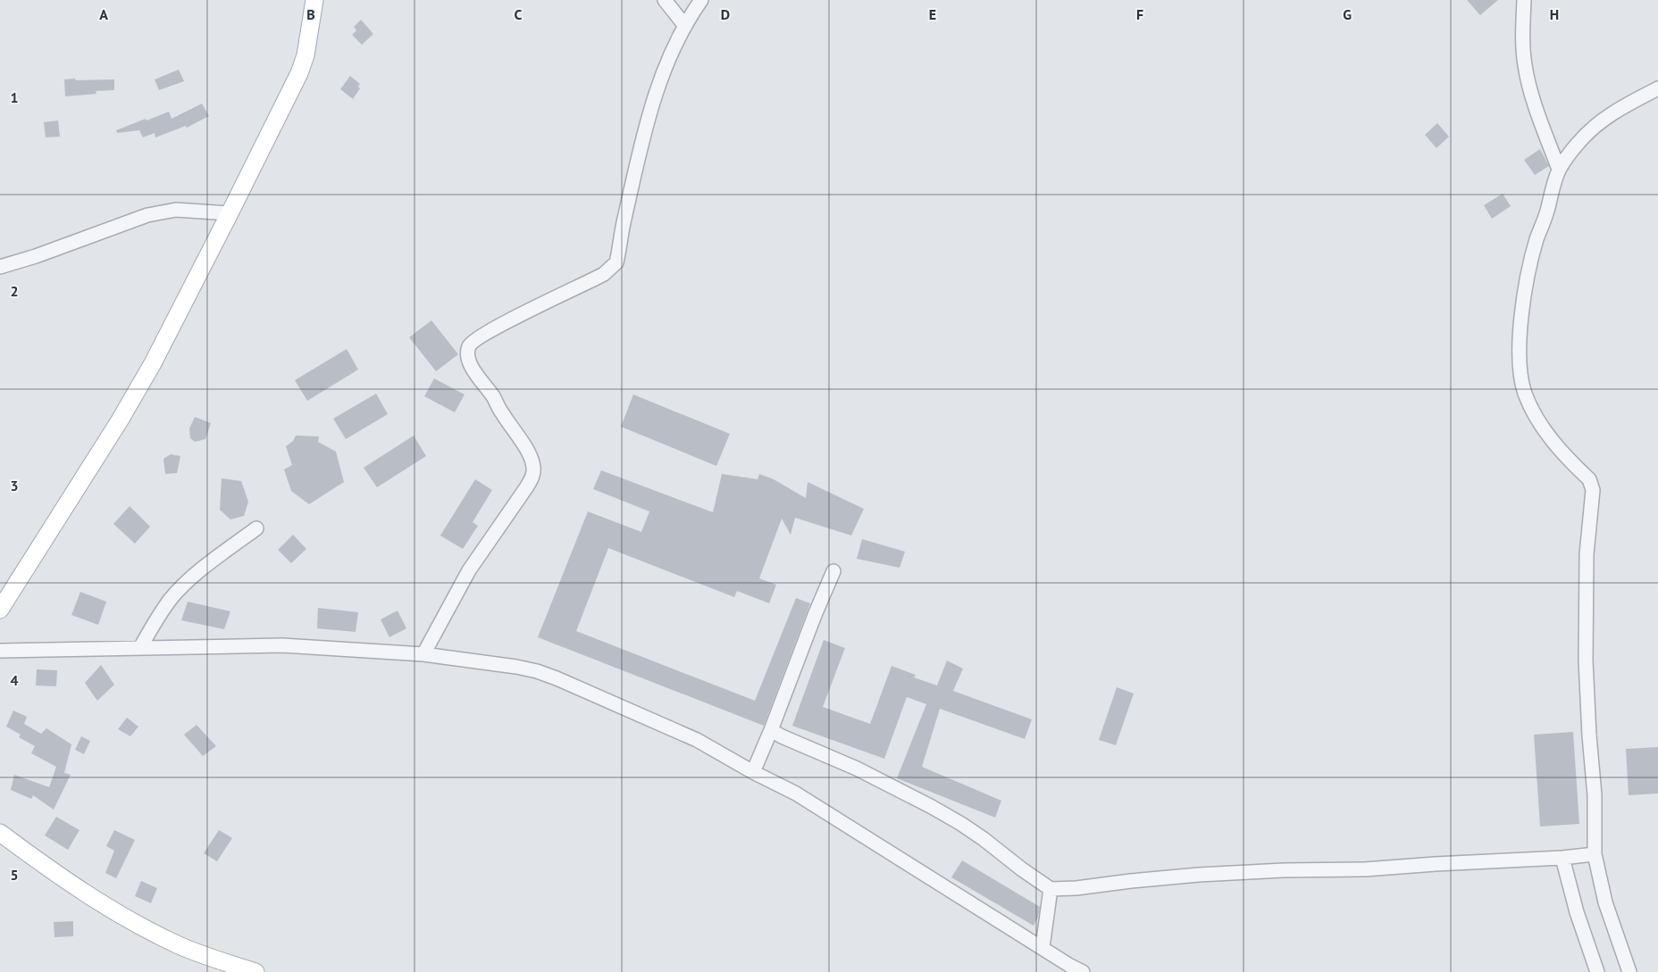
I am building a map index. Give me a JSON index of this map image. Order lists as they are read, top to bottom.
{
  "grid": {
    "columns": [
      "A",
      "B",
      "C",
      "D",
      "E",
      "F",
      "G",
      "H"
    ],
    "rows": [
      "1",
      "2",
      "3",
      "4",
      "5"
    ]
  }
}
